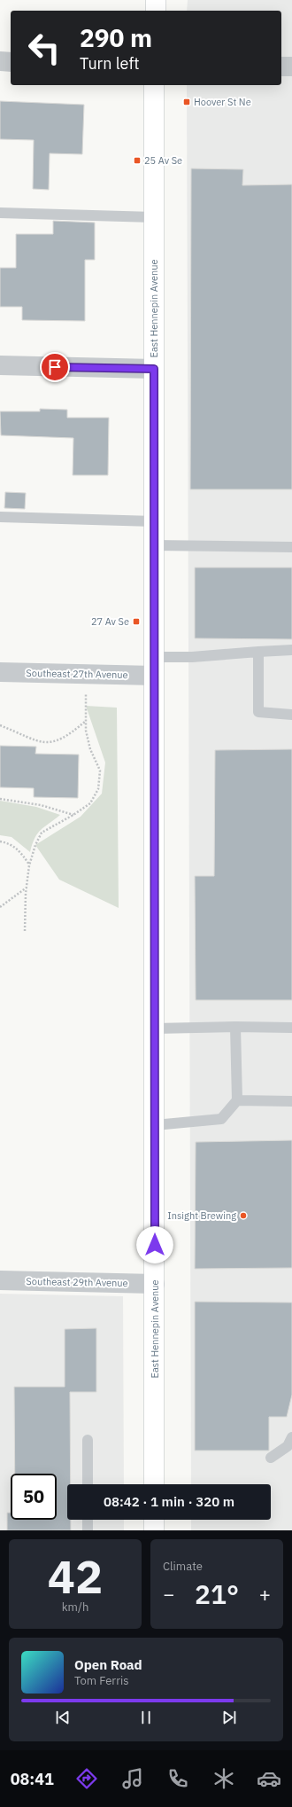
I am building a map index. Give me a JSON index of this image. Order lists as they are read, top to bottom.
{
  "streets": {
    "main road": ["East Hennepin Avenue"],
    "street": ["Southeast 27th Avenue", "Southeast 29th Avenue"]
  },
  "crossings": [
    ["East Hennepin Avenue", "Southeast 27th Avenue"],
    ["East Hennepin Avenue", "Southeast 29th Avenue"]
  ],
  "places": {
    "transit": ["Hoover St Ne", "25 Av Se", "27 Av Se"],
    "other": ["Insight Brewing"]
  },
  "page": {
    "turn": ["290 m", "Turn left"],
    "limit": "50",
    "trip": "08:42 · 1 min · 320 m",
    "tile": [
      ["42", "km/h"],
      "Climate"
    ],
    "heat": ["−", "21°", "+"],
    "song": ["Open Road", "Tom Ferris"],
    "tabs": "08:41"
  }
}
